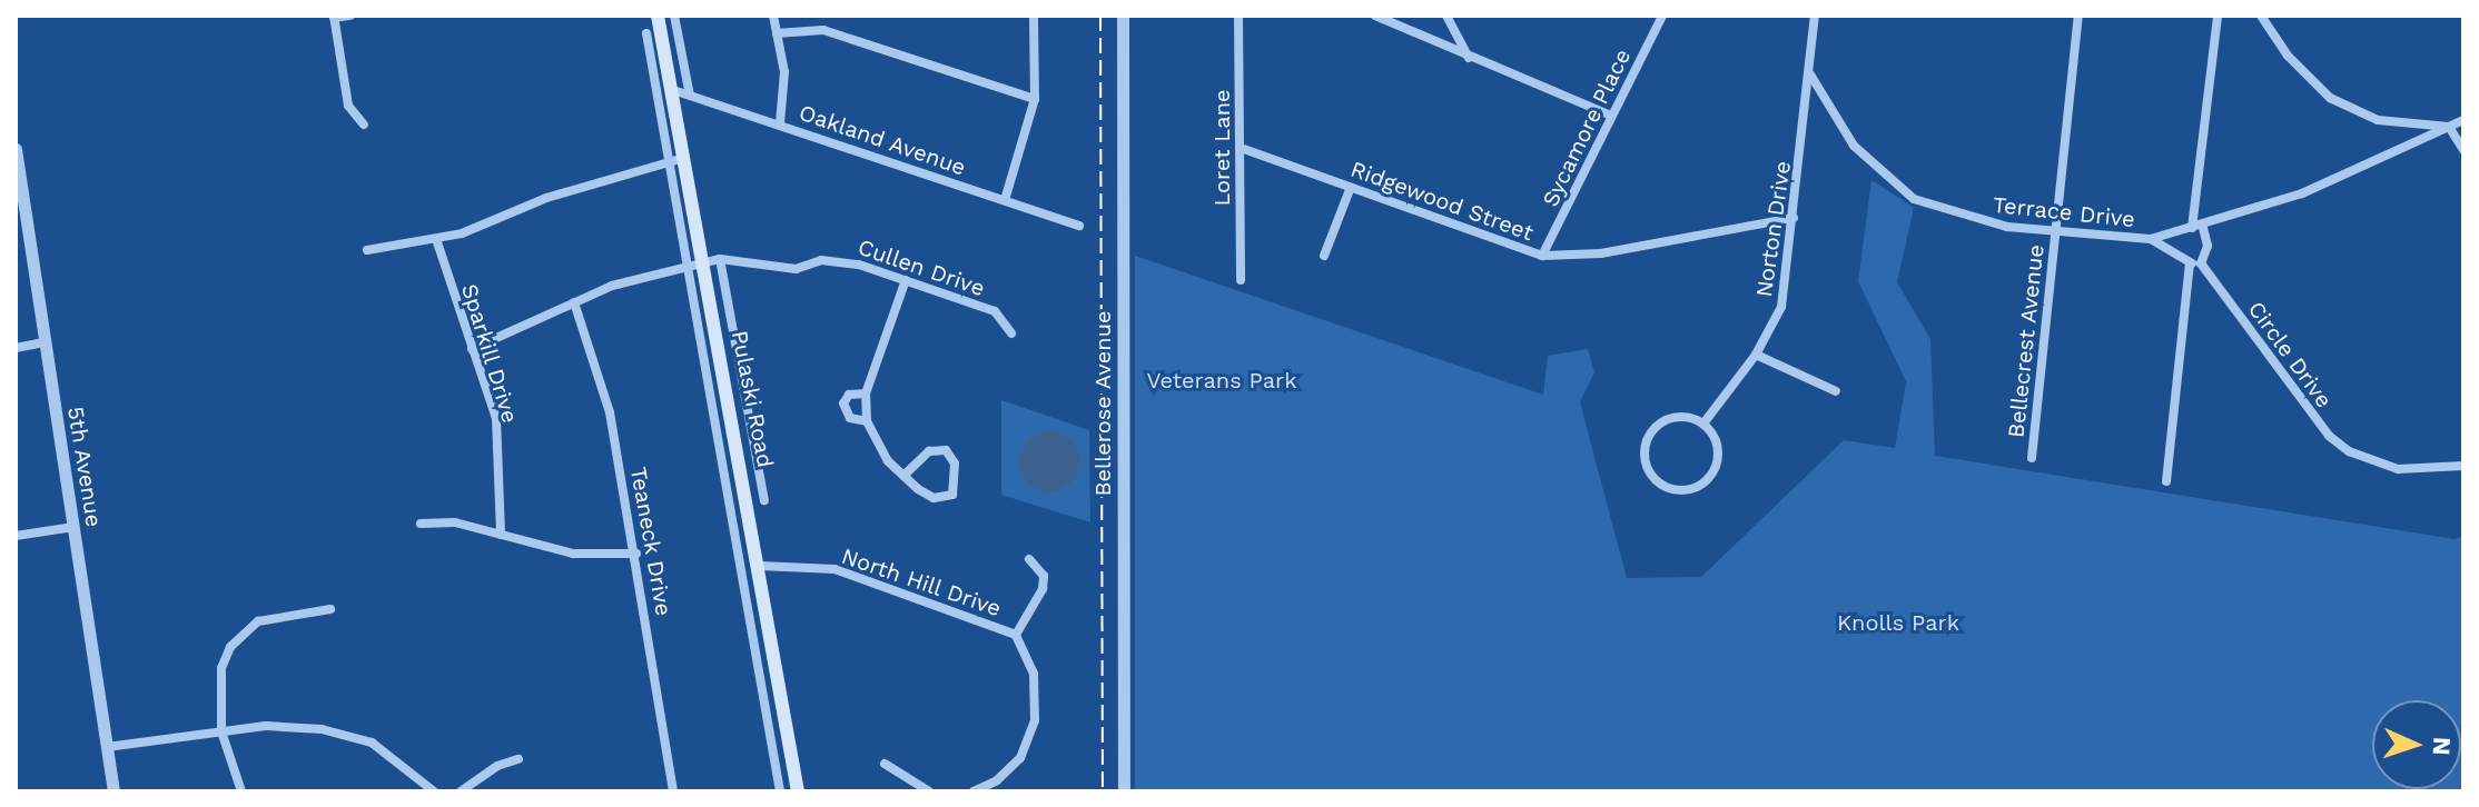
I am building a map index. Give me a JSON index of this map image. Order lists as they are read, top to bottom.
{
  "streets": {
    "main road": ["Pulaski Road"],
    "street": [
      "Sycamore Place",
      "Oakland Avenue",
      "Loret Lane",
      "Ridgewood Street",
      "Terrace Drive",
      "Norton Drive",
      "Cullen Drive",
      "Bellecrest Avenue",
      "Sparkill Drive",
      "Circle Drive",
      "Bellerose Avenue",
      "5th Avenue",
      "Teaneck Drive",
      "North Hill Drive"
    ]
  },
  "crossings": [
    ["Sycamore Place", "Ridgewood Street"],
    ["Oakland Avenue", "Pulaski Road"],
    ["Loret Lane", "Ridgewood Street"],
    ["Ridgewood Street", "Norton Drive"],
    ["Terrace Drive", "Norton Drive"],
    ["Terrace Drive", "Bellecrest Avenue"],
    ["Cullen Drive", "Sparkill Drive"],
    ["Cullen Drive", "Pulaski Road"],
    ["Cullen Drive", "Teaneck Drive"],
    ["Pulaski Road", "North Hill Drive"]
  ],
  "parks": ["Veterans Park", "Knolls Park"],
  "north": "right"
}
